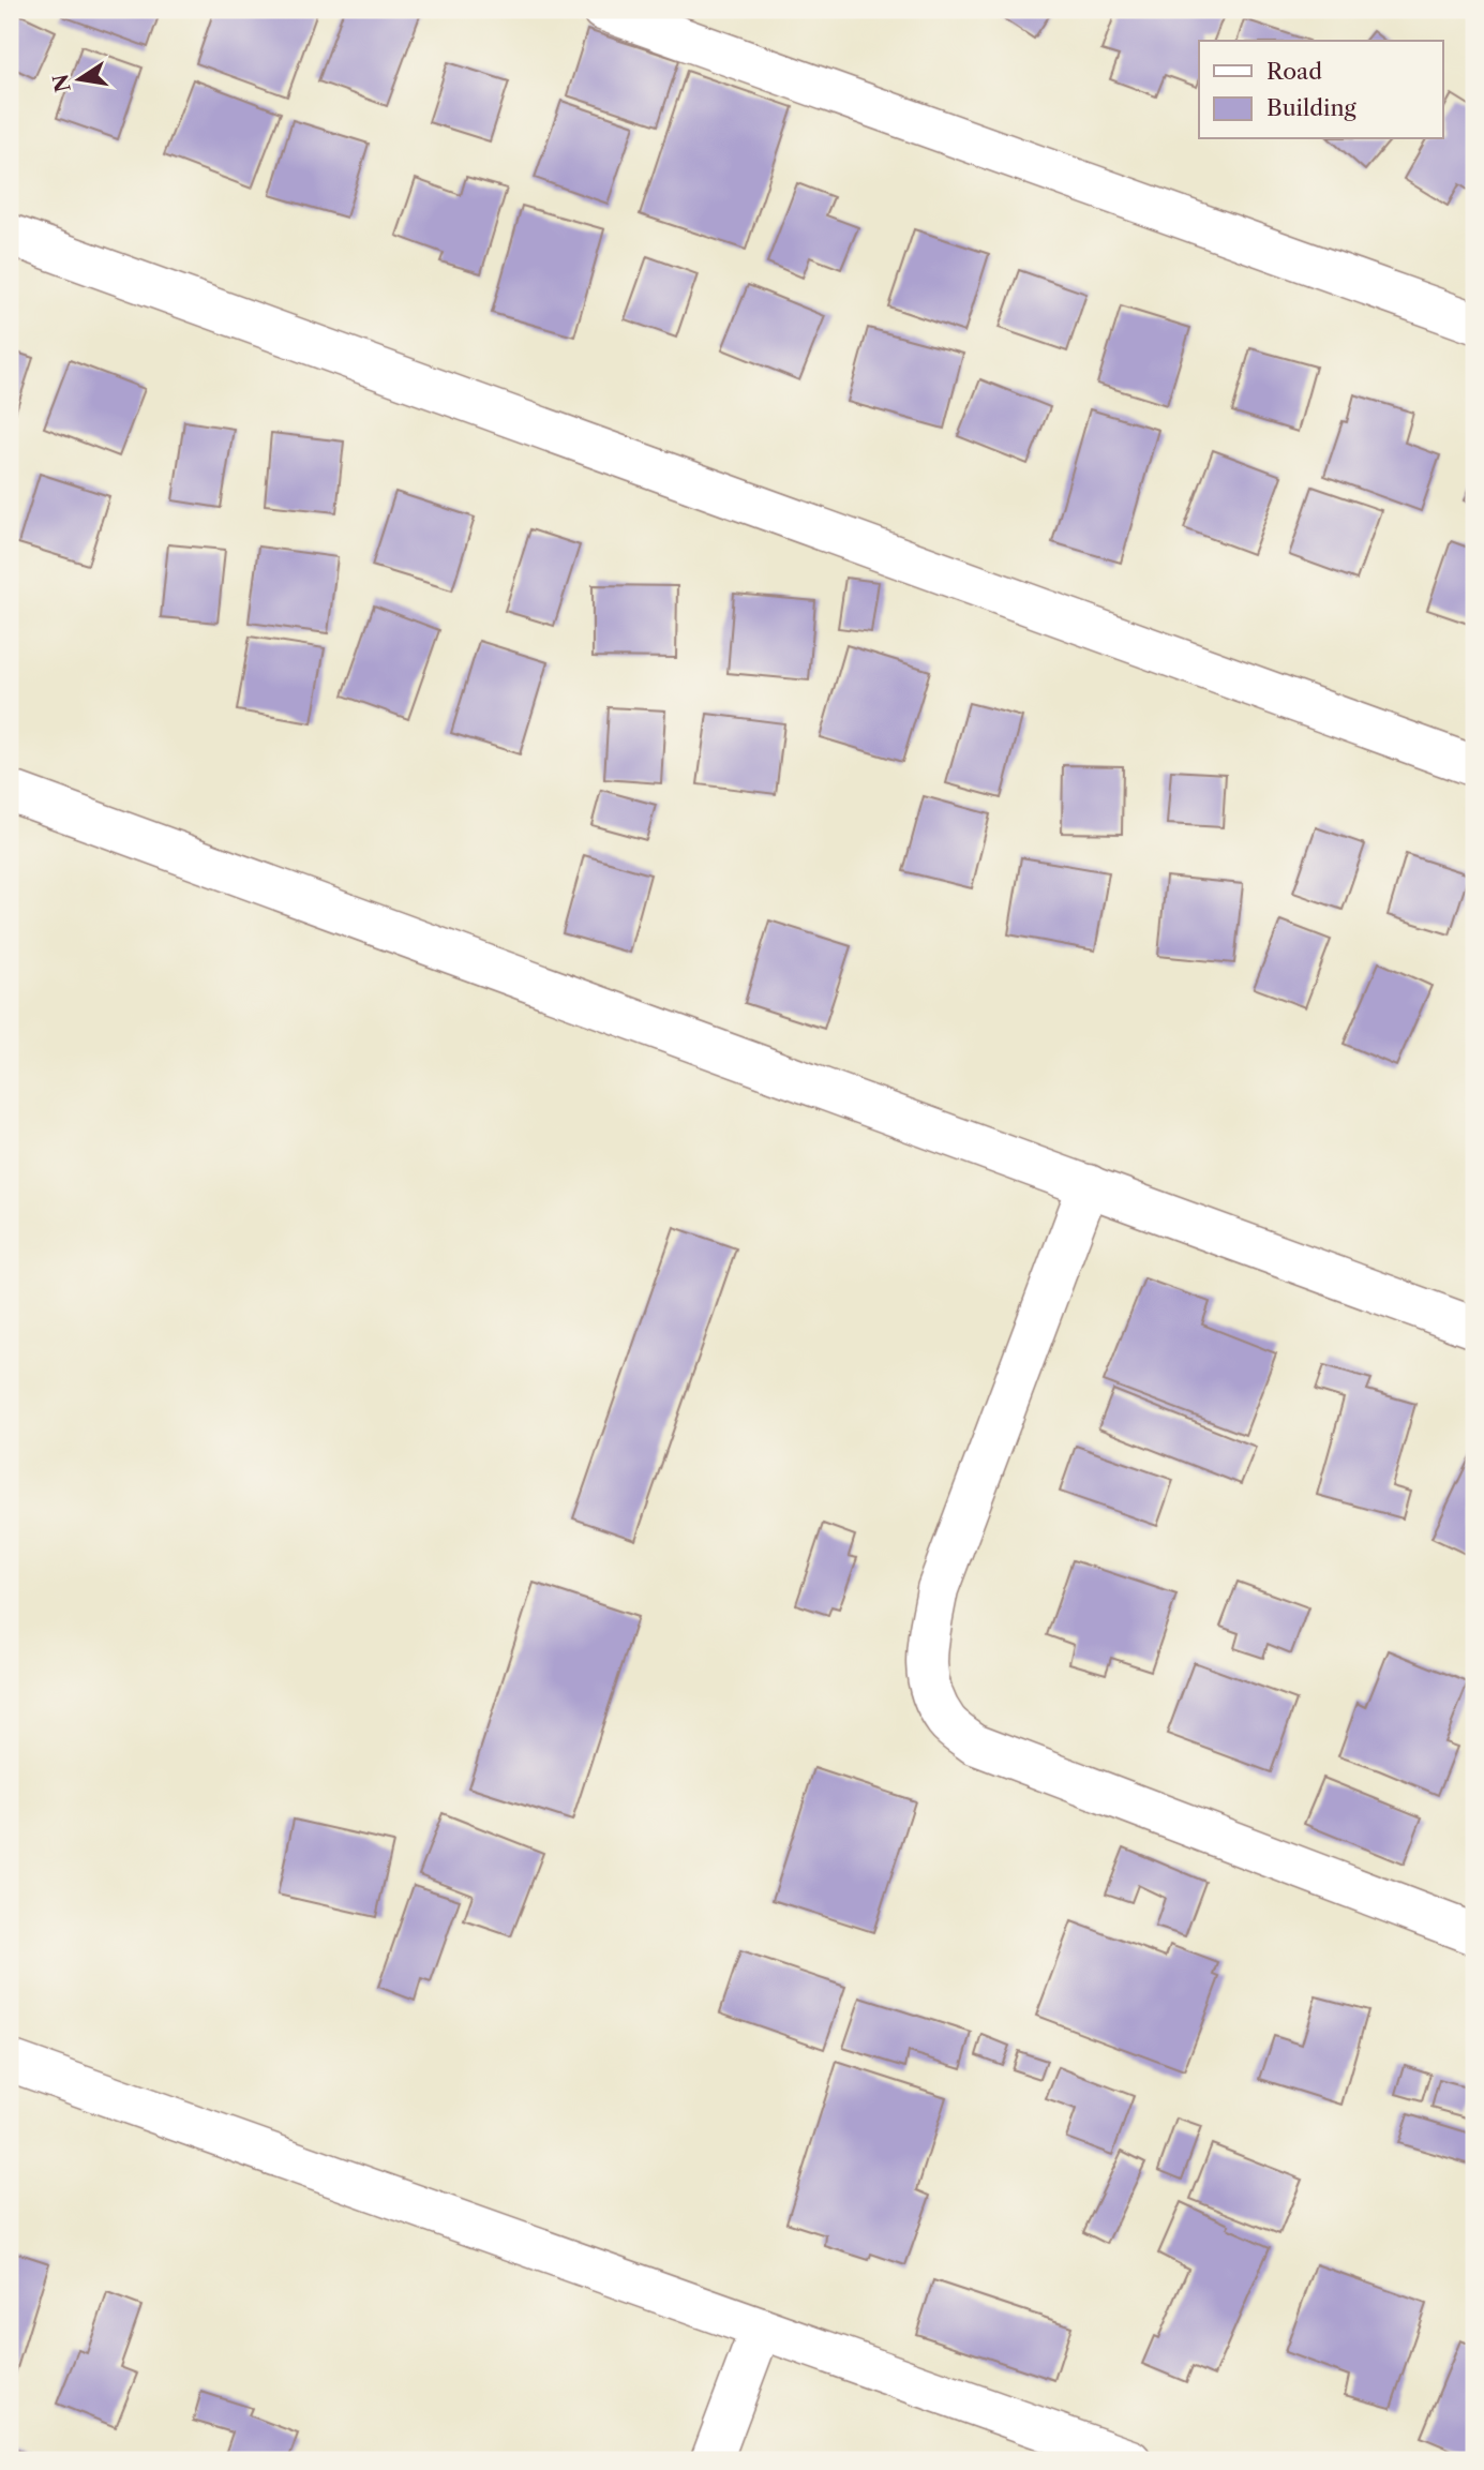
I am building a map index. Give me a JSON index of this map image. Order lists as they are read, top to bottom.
{
  "legend": ["Road", "Building"],
  "north": "left"
}
